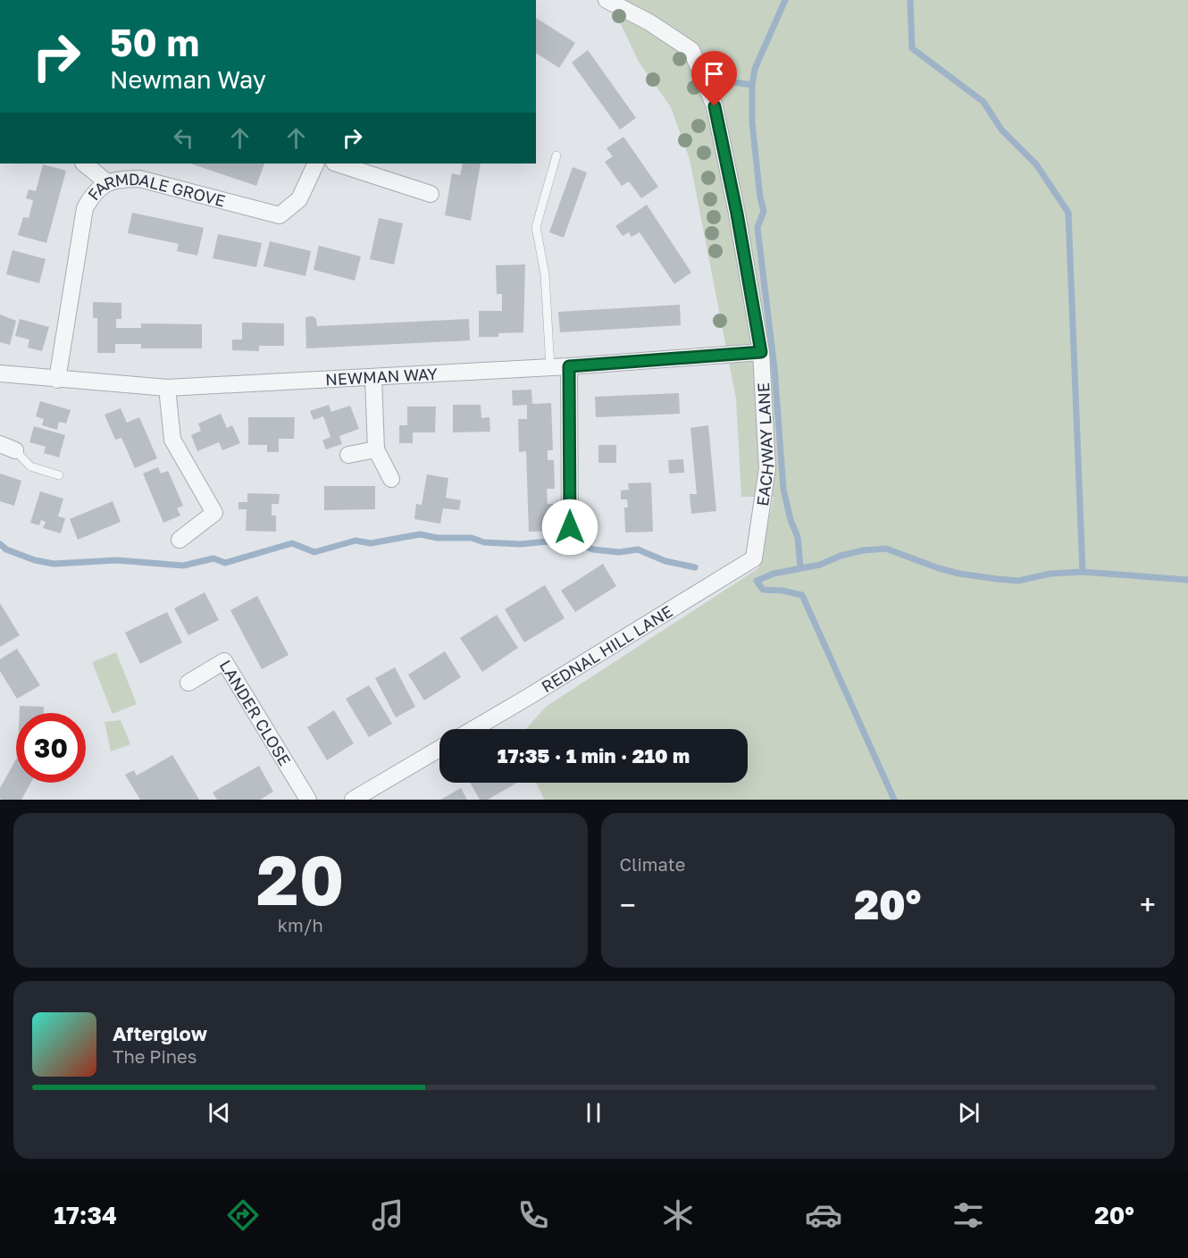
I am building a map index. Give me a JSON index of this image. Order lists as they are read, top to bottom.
{
  "streets": {
    "street": [
      "FARMDALE GROVE",
      "NEWMAN WAY",
      "EACHWAY LANE",
      "REDNAL HILL LANE",
      "LANDER CLOSE"
    ]
  },
  "crossings": [
    ["FARMDALE GROVE", "NEWMAN WAY"],
    ["NEWMAN WAY", "EACHWAY LANE"],
    ["EACHWAY LANE", "REDNAL HILL LANE"]
  ],
  "page": {
    "turn": ["50 m", "Newman Way"],
    "limit": "30",
    "trip": "17:35 · 1 min · 210 m",
    "tile": [
      ["20", "km/h"],
      "Climate"
    ],
    "heat": ["−", "20°", "+"],
    "song": ["Afterglow", "The Pines"],
    "tabs": ["17:34", "20°"]
  }
}
